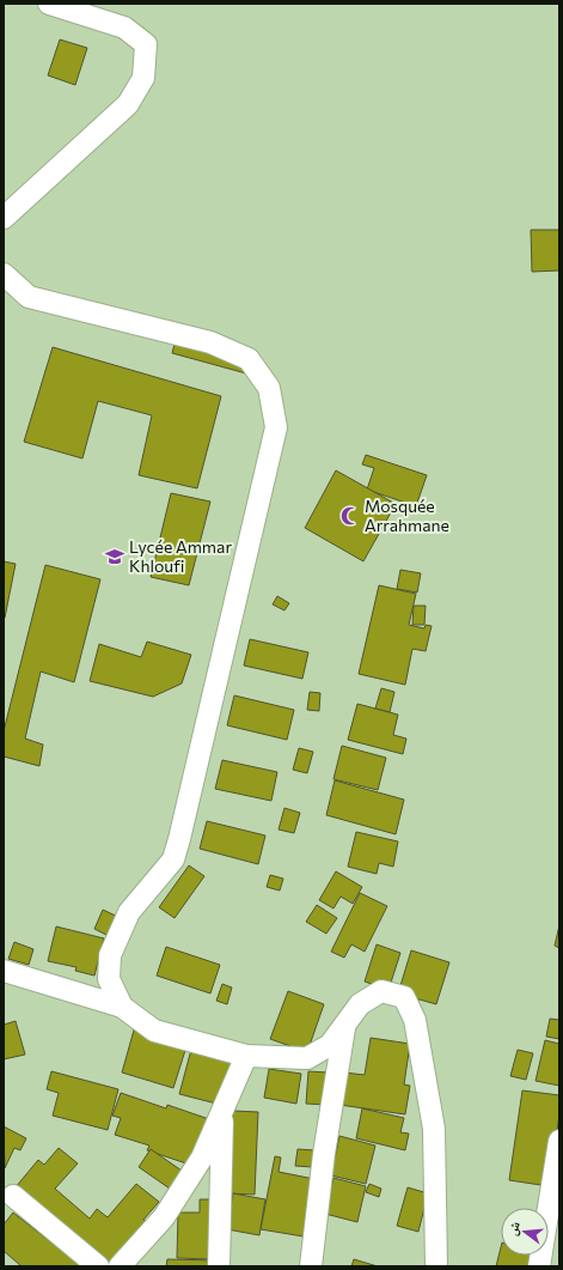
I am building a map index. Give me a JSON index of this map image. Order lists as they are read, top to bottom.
{
  "places": {
    "mosque": ["Mosquée Arrahmane"],
    "school or university": ["Lycée Ammar Khloufi"]
  },
  "north": "left"
}
